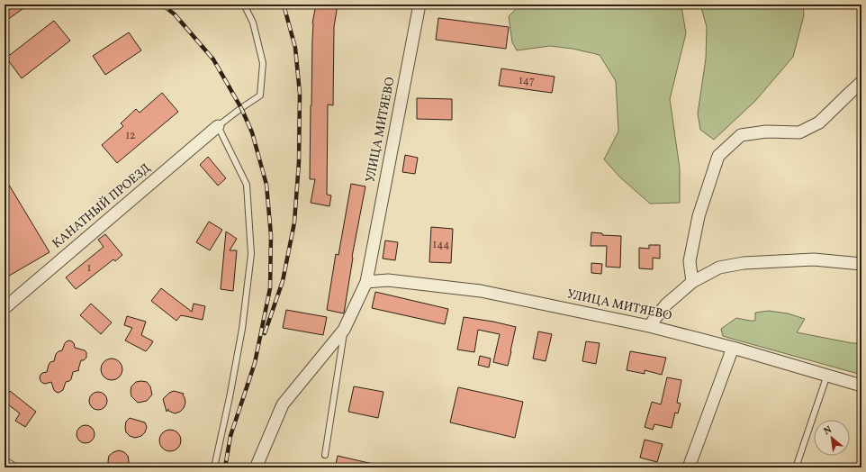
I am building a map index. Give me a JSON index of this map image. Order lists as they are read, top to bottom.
{
  "streets": {
    "street": ["УЛИЦА МИТЯЕВО", "КАНАТНЫЙ ПРОЕЗД"]
  },
  "house_numbers": [
    "147",
    "12",
    "144",
    "1"
  ],
  "north": "top left"
}
